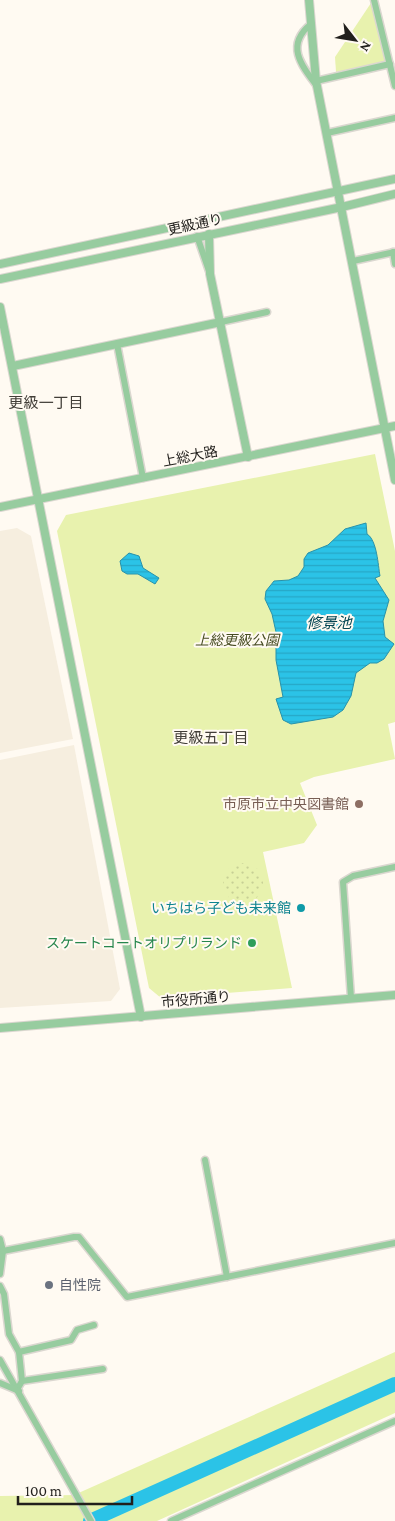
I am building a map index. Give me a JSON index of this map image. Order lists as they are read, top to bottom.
{
  "streets": {
    "street": ["更級通り", "上総大路", "市役所通り"]
  },
  "districts": ["更級一丁目", "更級五丁目"],
  "water": ["修景池"],
  "parks": ["上総更級公園"],
  "places": [
    "市原市立中央図書館",
    "いちはら子ども未来館",
    "スケートコートオリプリランド",
    "自性院"
  ],
  "scale_bar": "100 m",
  "north": "bottom right"
}
